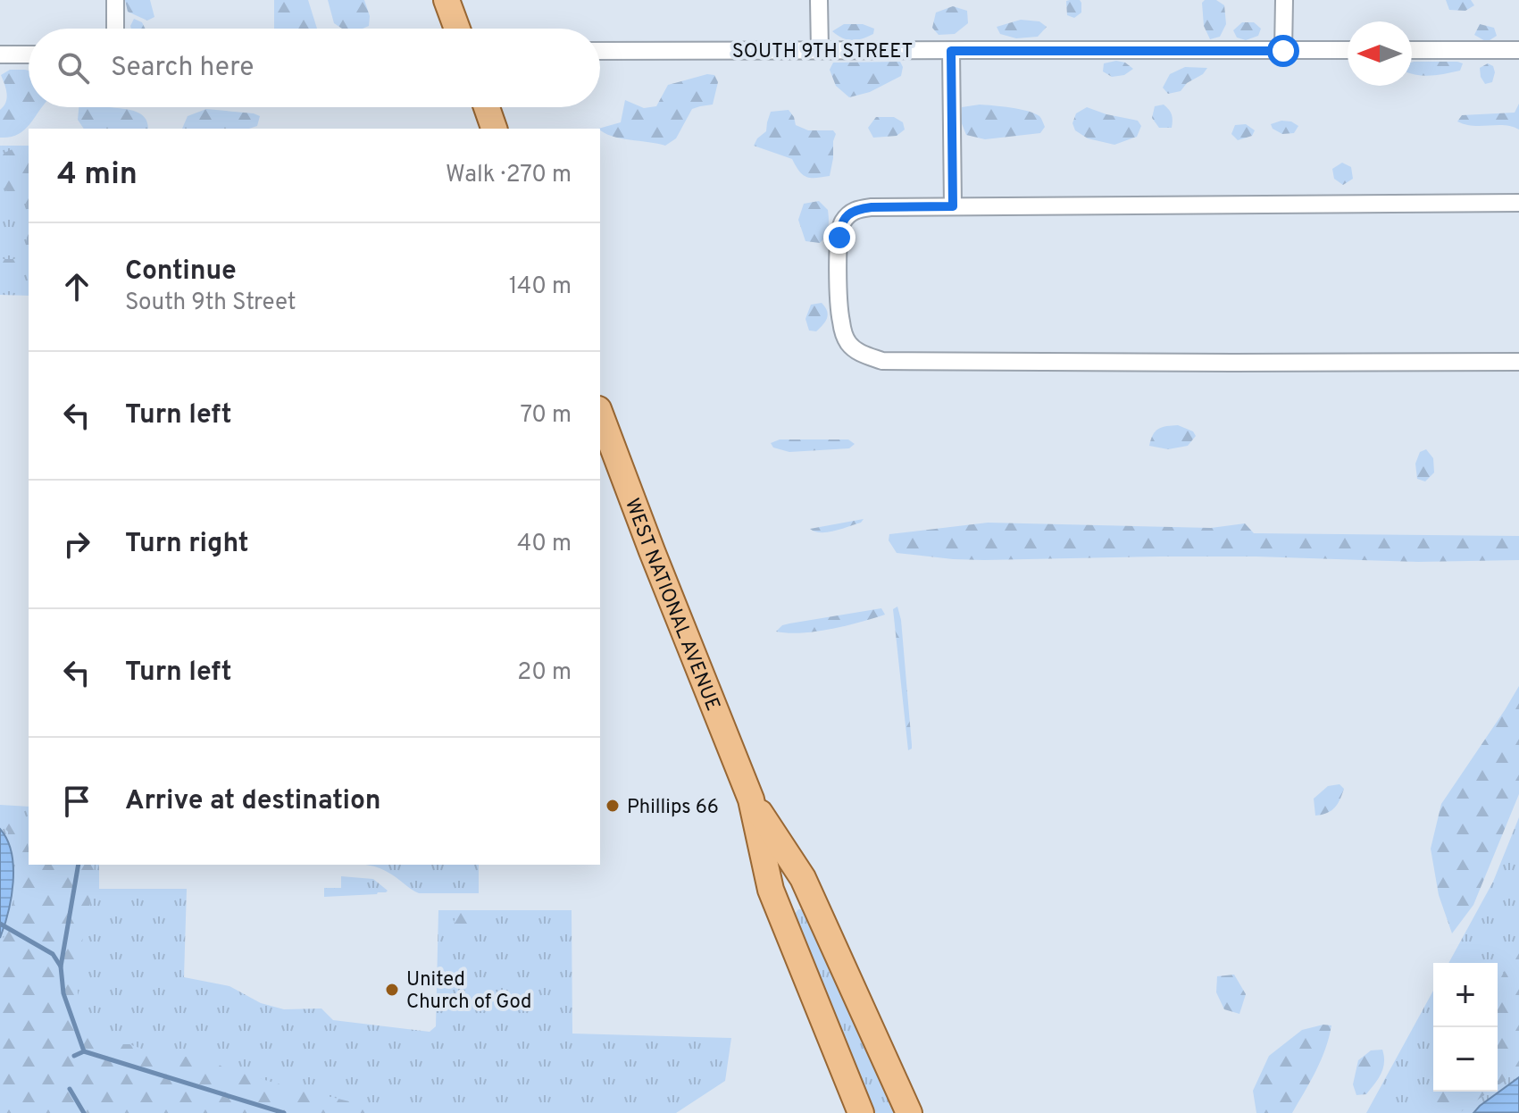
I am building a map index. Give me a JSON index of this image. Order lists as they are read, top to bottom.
{
  "streets": {
    "main road": ["WEST NATIONAL AVENUE"],
    "street": ["SOUTH 9TH STREET"]
  },
  "places": ["Phillips 66", "United Church of God"],
  "north": "left",
  "page": {
    "search": "Search here",
    "heading": ["4 min", "Walk · 270 m"],
    "list": [
      ["Continue", "South 9th Street", "140 m"],
      ["Turn left", "70 m"],
      ["Turn right", "40 m"],
      ["Turn left", "20 m"],
      "Arrive at destination"
    ],
    "map_buttons": ["+", "−"]
  }
}
